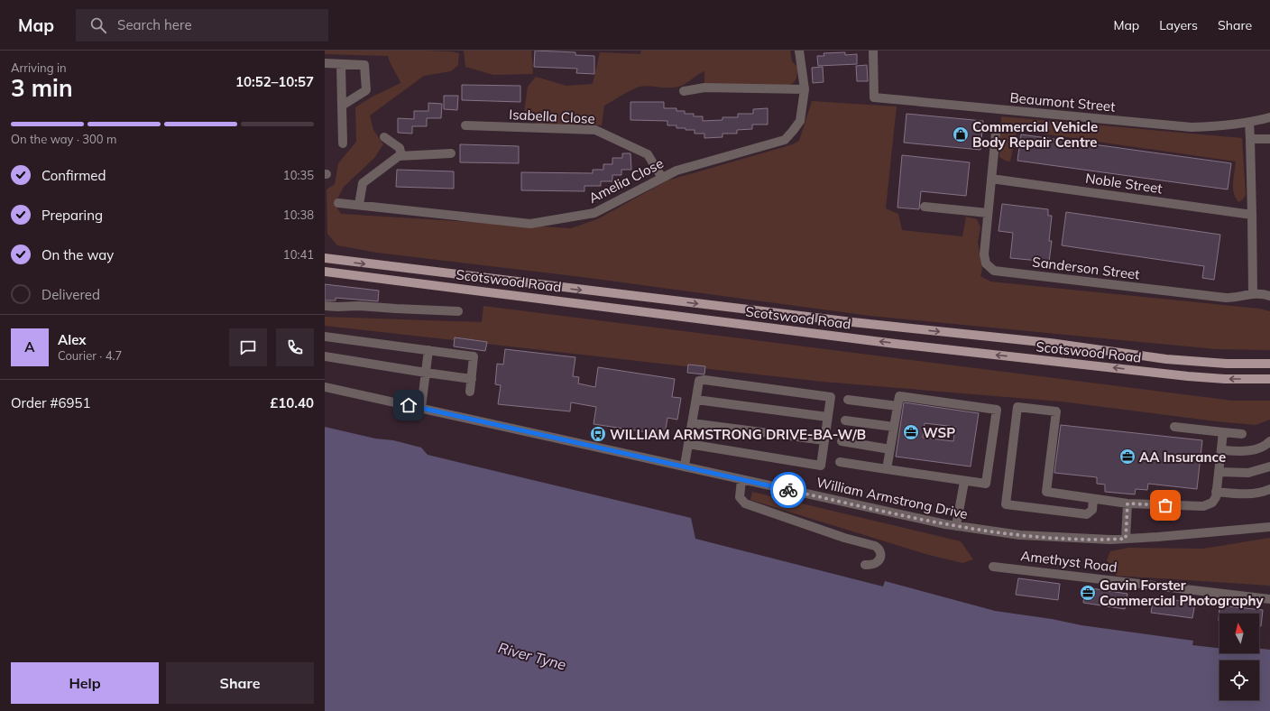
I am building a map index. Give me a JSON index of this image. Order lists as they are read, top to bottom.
{
  "streets": {
    "main road": ["Scotswood Road"],
    "street": [
      "Beaumont Street",
      "Isabella Close",
      "Amelia Close",
      "Noble Street",
      "Sanderson Street",
      "William Armstrong Drive",
      "Amethyst Road"
    ]
  },
  "crossings": [
    ["Isabella Close", "Amelia Close"],
    ["Noble Street", "Sanderson Street"]
  ],
  "water": ["River Tyne"],
  "places": {
    "shop": ["Commercial Vehicle Body Repair Centre"],
    "office": ["WSP", "AA Insurance", "Gavin Forster Commercial Photography"],
    "bus stop": ["WILLIAM ARMSTRONG DRIVE-BA-W/B"]
  },
  "north": "top",
  "page": {
    "header": "Map",
    "search": "Search here",
    "nav": ["Map", "Layers", "Share"],
    "heading": ["3 min", "Arriving in", "10:52–10:57"],
    "panel": [
      "Alex",
      "Courier · 4.7",
      "Order #6951",
      "£10.40"
    ],
    "bar": "On the way · 300 m",
    "list": [
      ["Confirmed", "10:35"],
      ["Preparing", "10:38"],
      ["On the way", "10:41"],
      "Delivered"
    ],
    "round": "A",
    "buttons": ["Help", "Share"]
  }
}
